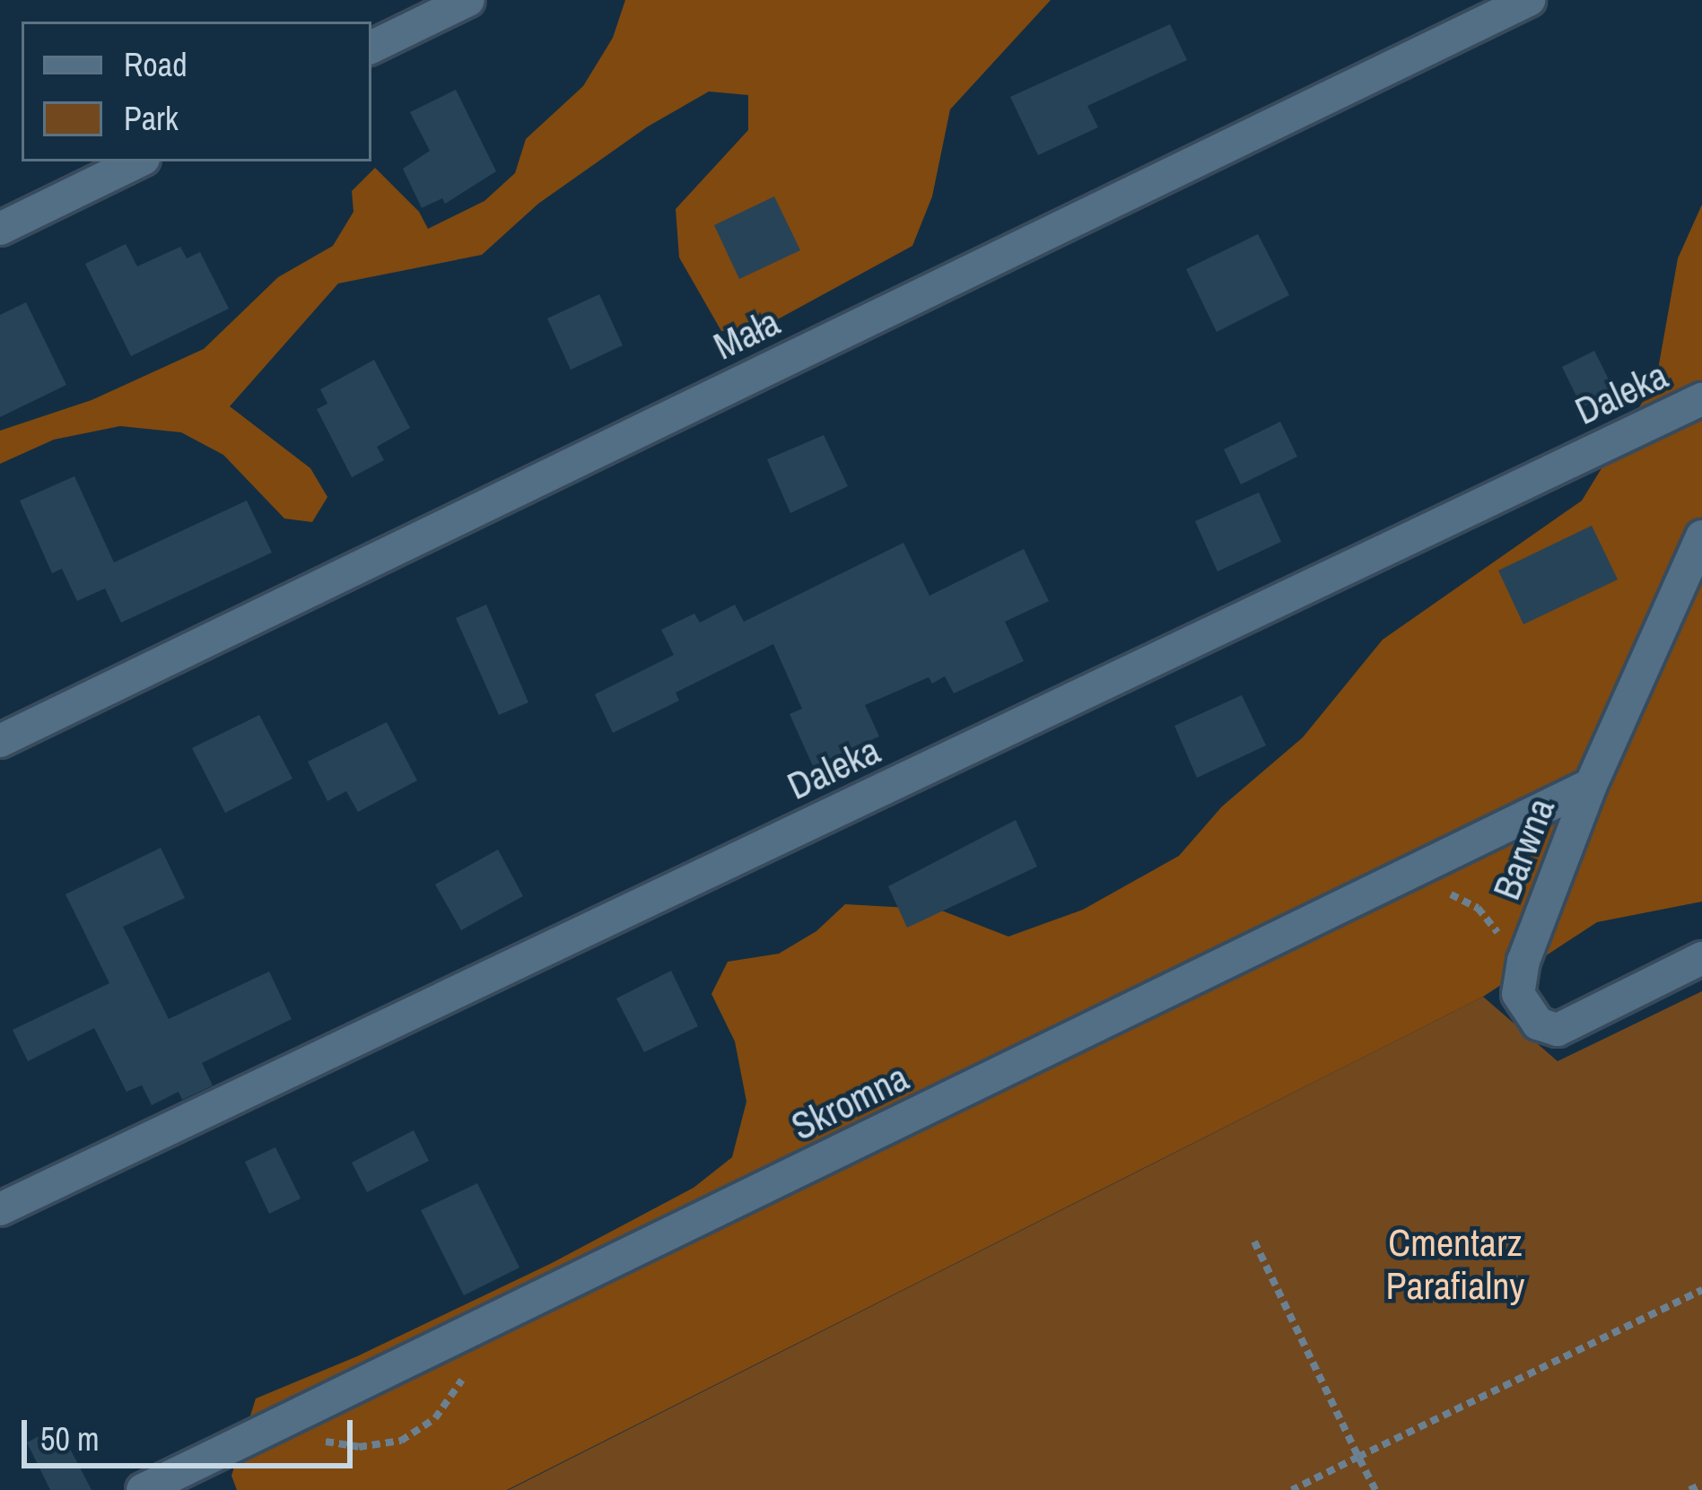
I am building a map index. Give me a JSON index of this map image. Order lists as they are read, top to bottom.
{
  "streets": {
    "street": [
      "Mała",
      "Daleka",
      "Barwna",
      "Skromna"
    ]
  },
  "crossings": [
    ["Barwna", "Skromna"]
  ],
  "parks": ["Cmentarz Parafialny"],
  "legend": ["Road", "Park"],
  "scale_bar": "50 m"
}
